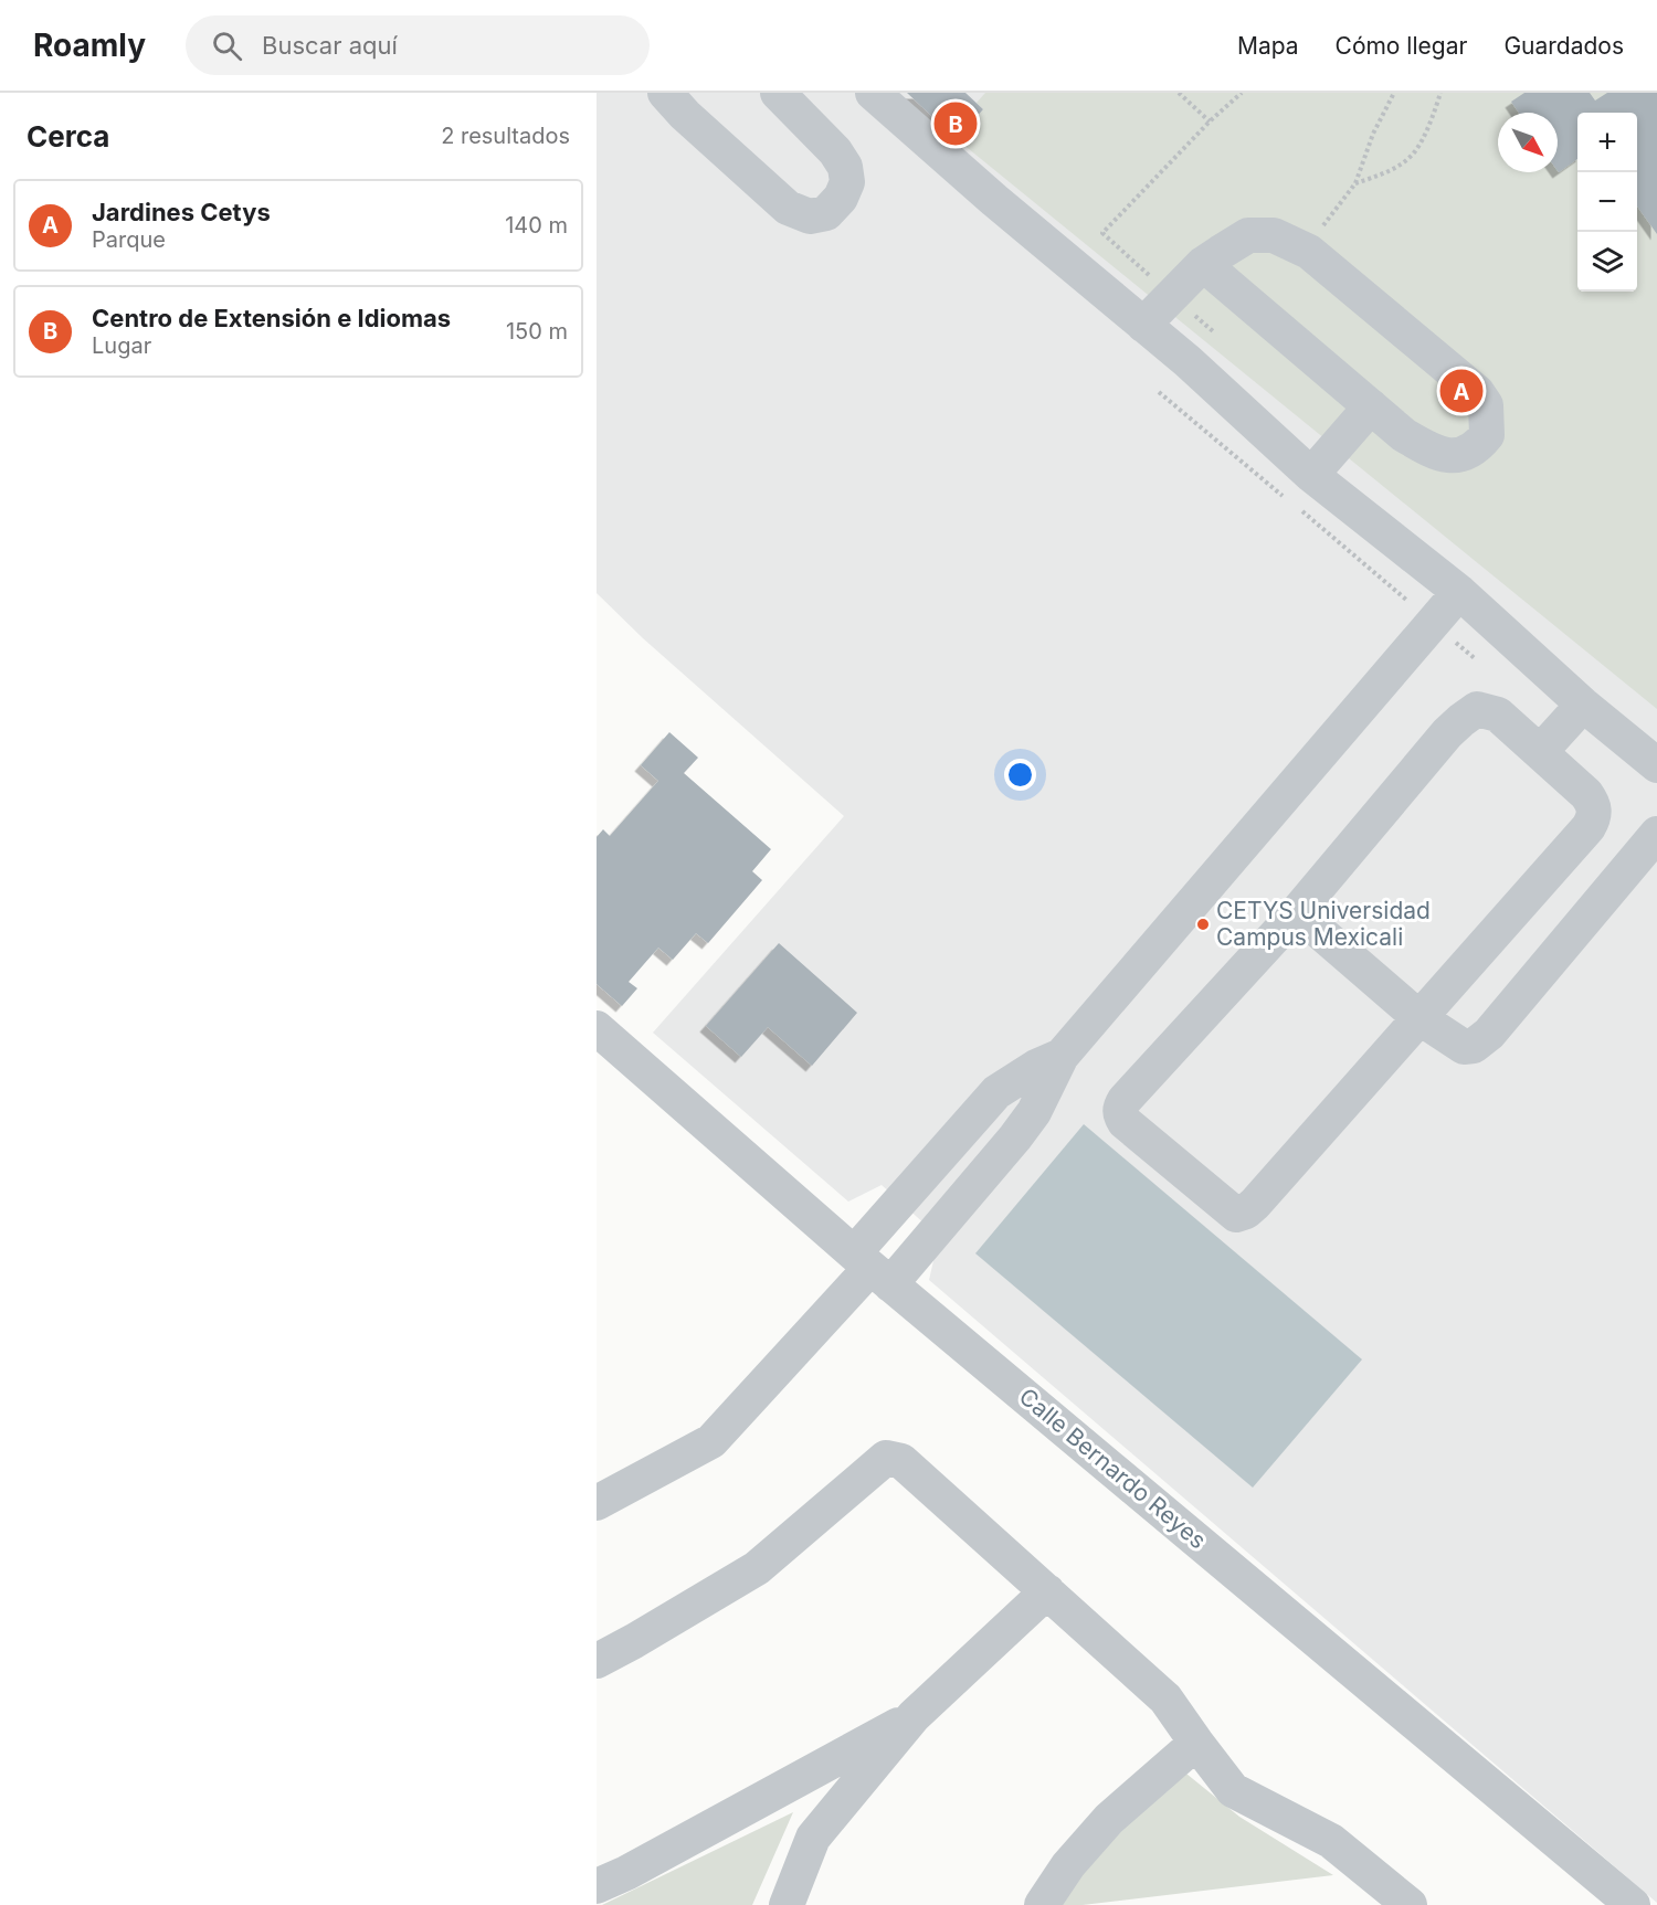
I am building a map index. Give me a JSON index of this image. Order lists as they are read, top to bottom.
{
  "streets": {
    "street": ["Calle Bernardo Reyes"]
  },
  "places": ["CETYS Universidad Campus Mexicali"],
  "north": "bottom right",
  "page": {
    "header": "Roamly",
    "search": "Buscar aquí",
    "nav": ["Mapa", "Cómo llegar", "Guardados"],
    "heading": ["Cerca", "2 resultados"],
    "pins": ["B", "A"],
    "map_buttons": ["+", "−"],
    "list": [
      {
        "mark": "A",
        "name": "Jardines Cetys",
        "note": "Parque",
        "value": "140 m"
      },
      {
        "mark": "B",
        "name": "Centro de Extensión e Idiomas",
        "note": "Lugar",
        "value": "150 m"
      }
    ]
  }
}
